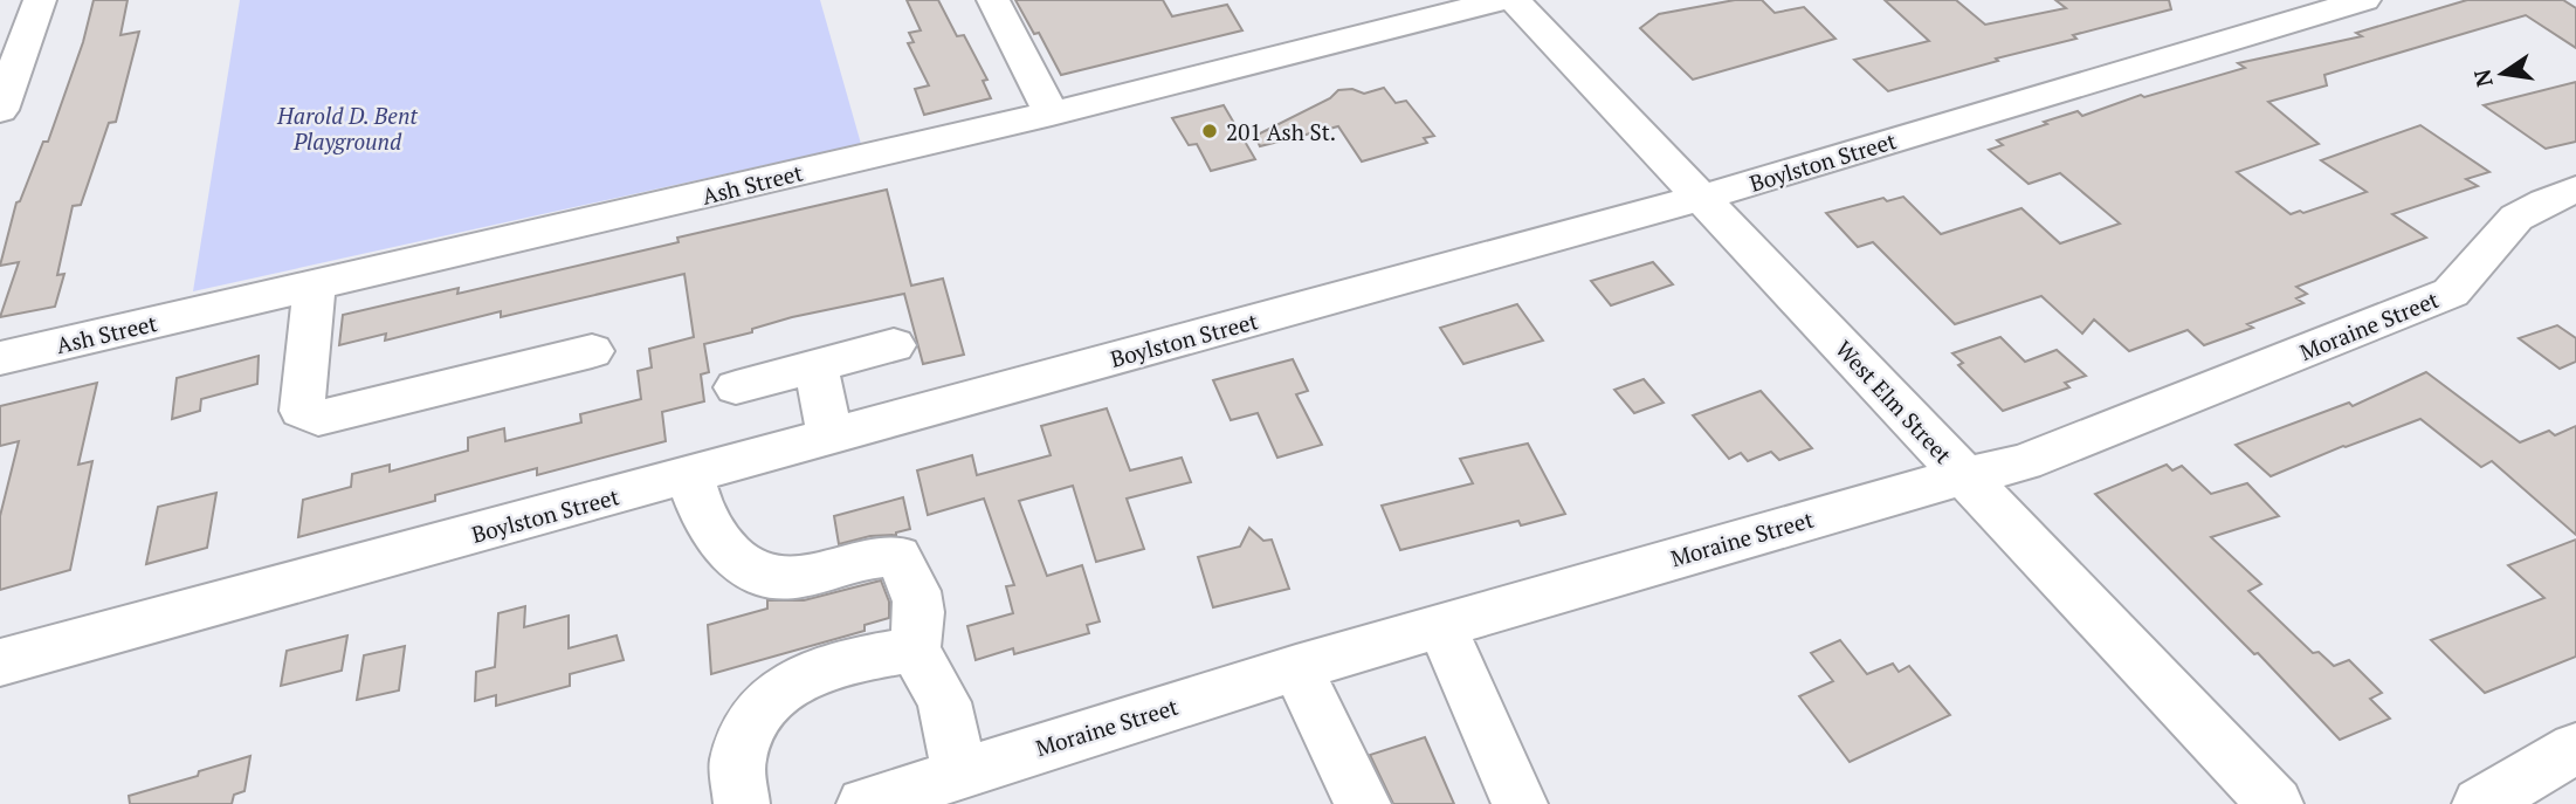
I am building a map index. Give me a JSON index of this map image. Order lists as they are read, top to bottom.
{
  "streets": {
    "street": [
      "Boylston Street",
      "Ash Street",
      "Moraine Street",
      "West Elm Street"
    ]
  },
  "crossings": [
    ["Boylston Street", "West Elm Street"],
    ["Moraine Street", "West Elm Street"]
  ],
  "parks": ["Harold D. Bent Playground"],
  "places": ["201 Ash St."],
  "north": "left"
}
